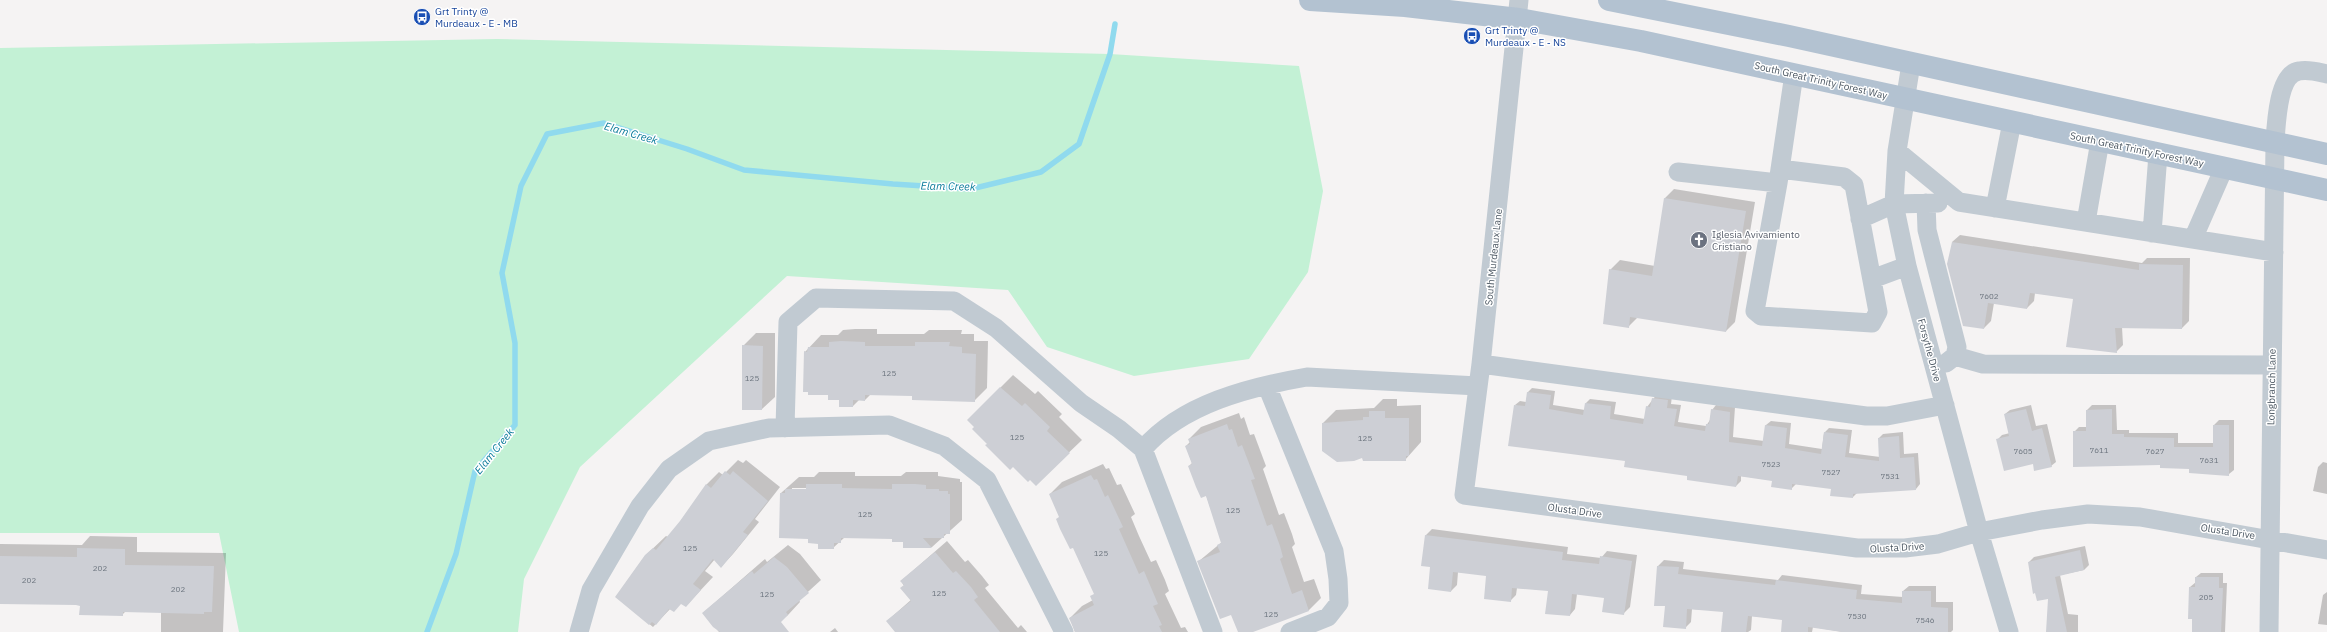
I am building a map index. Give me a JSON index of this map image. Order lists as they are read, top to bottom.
{
  "streets": {
    "main road": ["South Great Trinity Forest Way"],
    "street": [
      "South Murdeaux Lane",
      "Forsythe Drive",
      "Longbranch Lane",
      "Olusta Drive"
    ]
  },
  "crossings": [
    ["South Great Trinity Forest Way", "South Murdeaux Lane"],
    ["South Great Trinity Forest Way", "Forsythe Drive"],
    ["South Great Trinity Forest Way", "Longbranch Lane"],
    ["South Murdeaux Lane", "Olusta Drive"],
    ["Forsythe Drive", "Olusta Drive"],
    ["Longbranch Lane", "Olusta Drive"]
  ],
  "water": ["Elam Creek"],
  "places": {
    "bus stop": ["Grt Trinty @ Murdeaux - E - MB", "Grt Trinty @ Murdeaux - E - NS"],
    "church": ["Iglesia Avivamiento Cristiano"]
  },
  "house_numbers": [
    "7602",
    "125",
    "125",
    "125",
    "125",
    "7611",
    "7605",
    "7627",
    "7631",
    "7523",
    "7527",
    "7531",
    "125",
    "125",
    "125",
    "125",
    "202",
    "202",
    "202",
    "125",
    "125",
    "205",
    "125",
    "7530",
    "7546"
  ]
}
